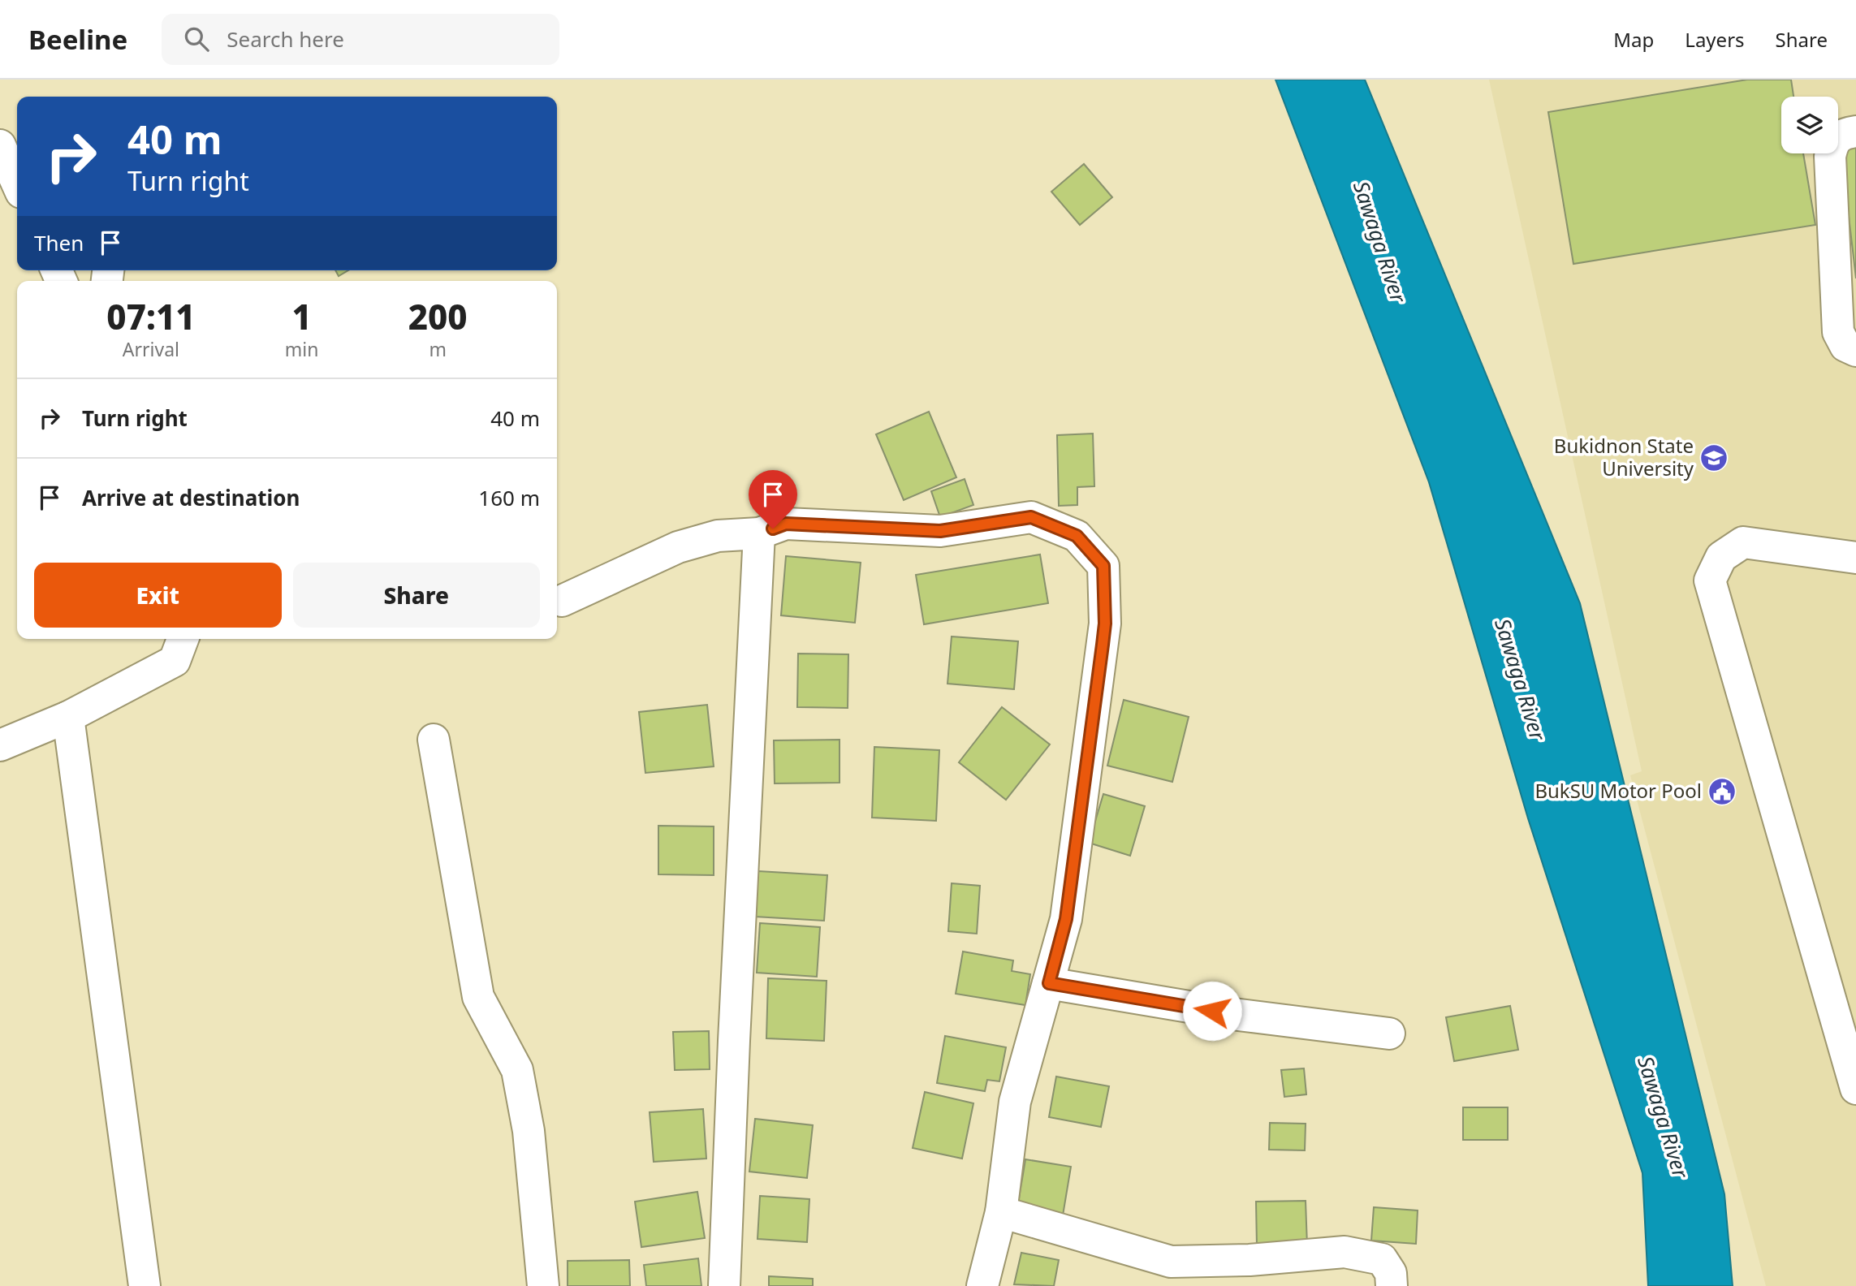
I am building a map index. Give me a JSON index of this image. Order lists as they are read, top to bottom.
{
  "water": ["Sawaga River"],
  "places": {
    "school or university": ["Bukidnon State University"],
    "public building": ["BukSU Motor Pool"]
  },
  "page": {
    "header": "Beeline",
    "search": "Search here",
    "nav": ["Map", "Layers", "Share"],
    "turn": ["40 m", "Turn right"],
    "then": "Then",
    "eta": [
      "07:11",
      "Arrival",
      "1",
      "min",
      "200",
      "m"
    ],
    "list": [
      {
        "name": "Turn right",
        "value": "40 m"
      },
      {
        "name": "Arrive at destination",
        "value": "160 m"
      }
    ],
    "buttons": ["Exit", "Share"]
  }
}
